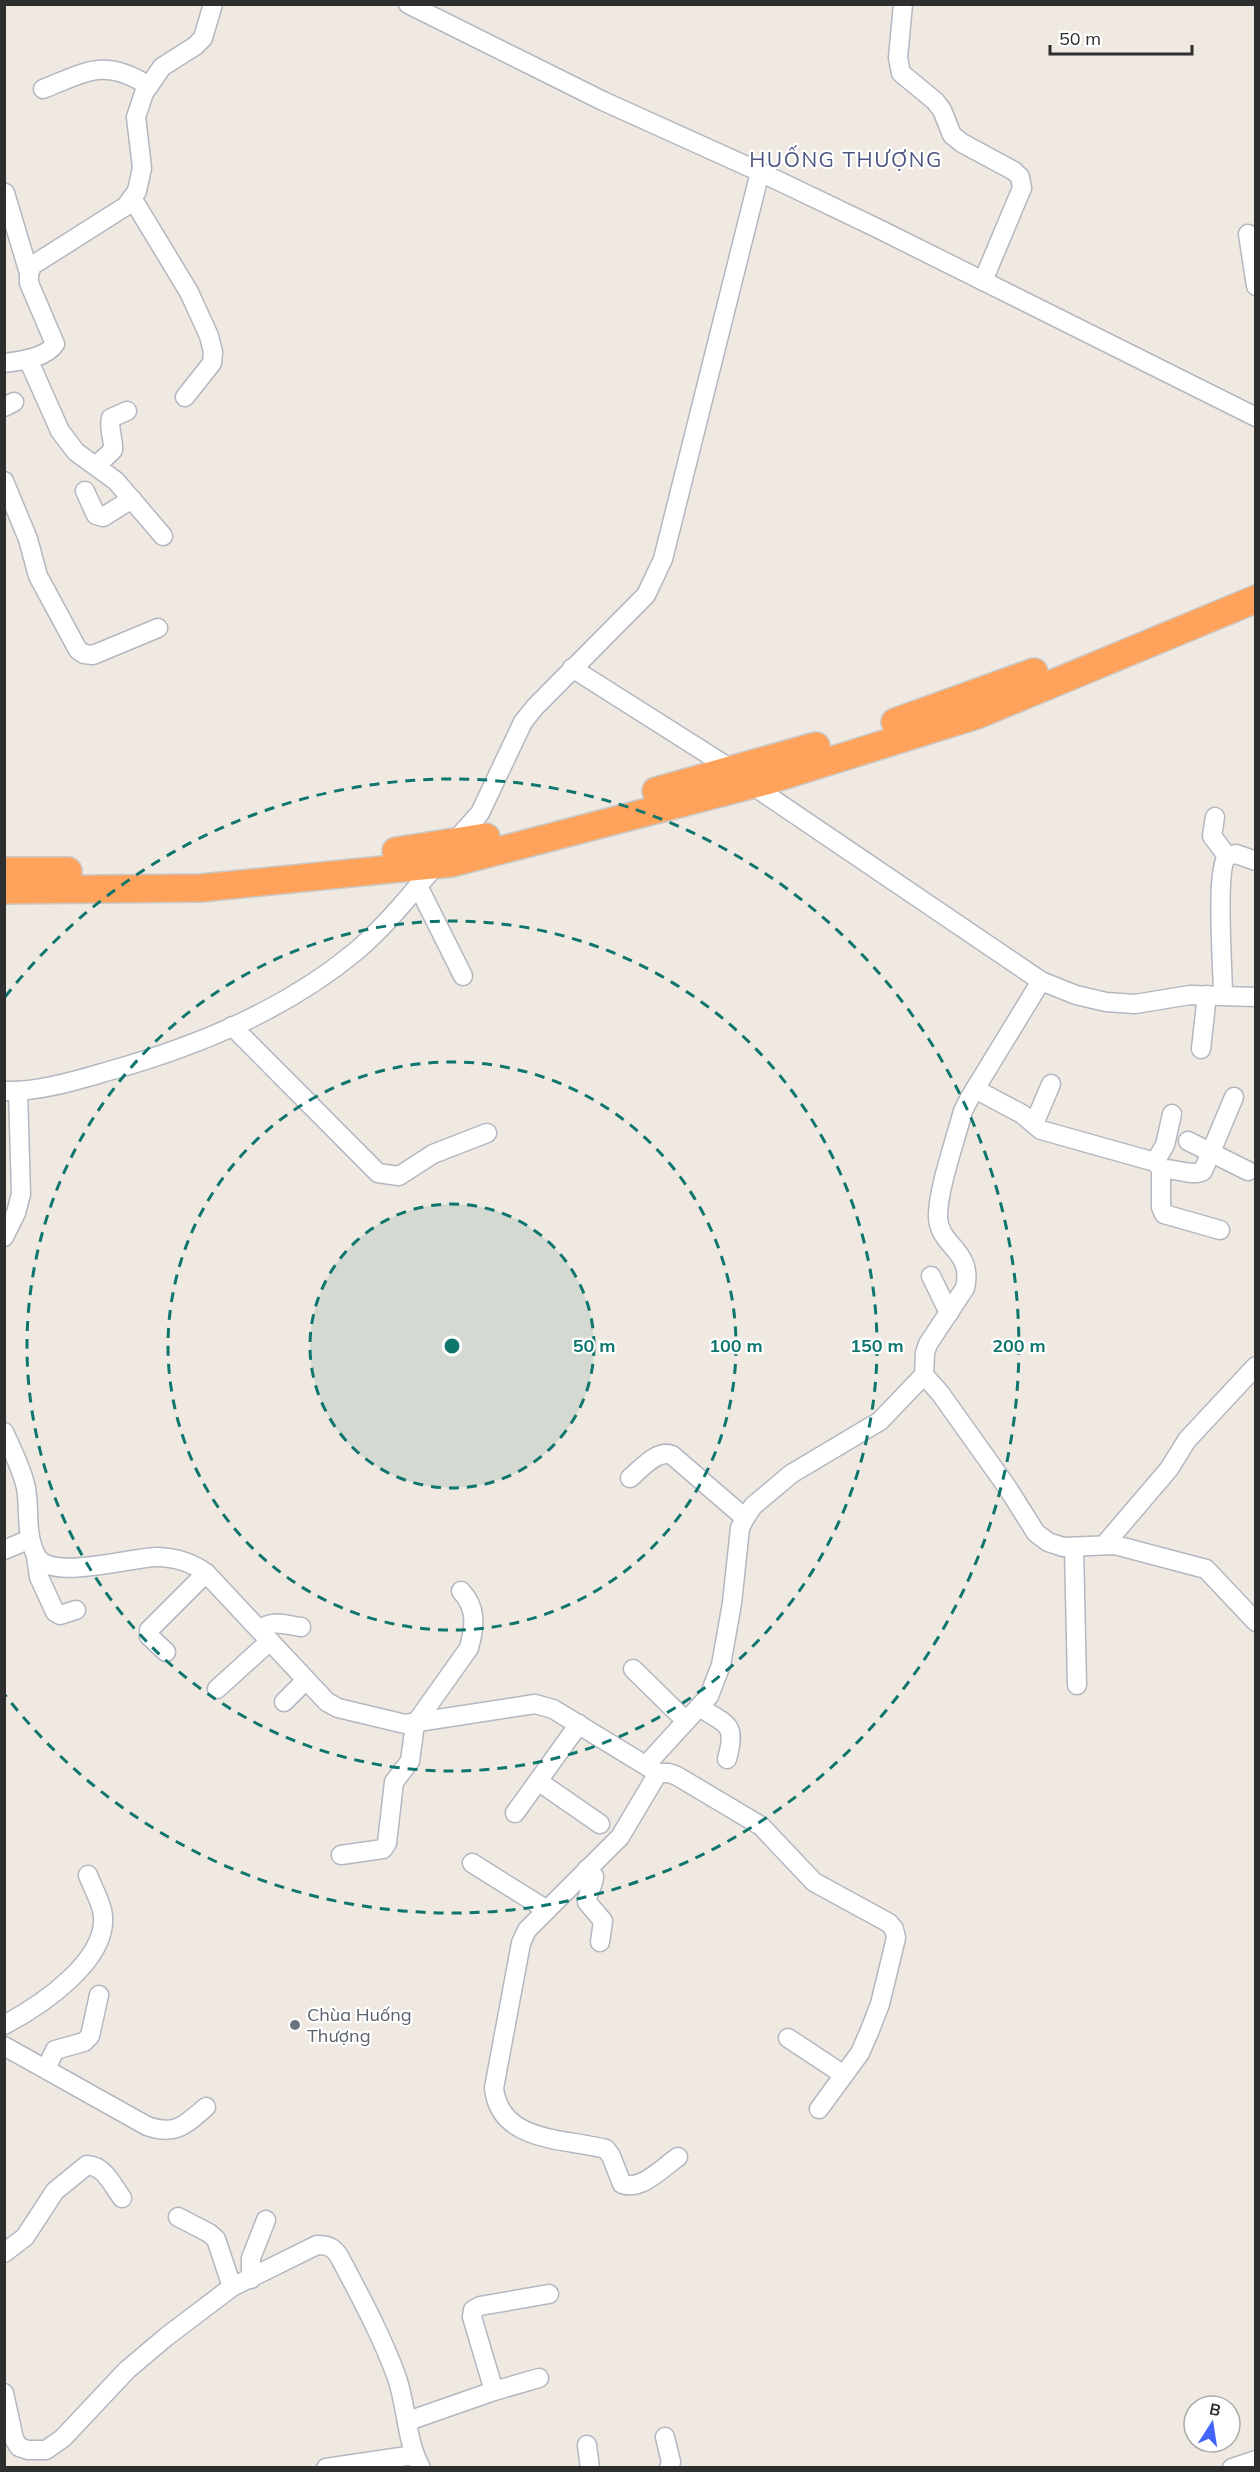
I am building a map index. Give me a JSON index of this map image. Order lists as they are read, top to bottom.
{
  "districts": ["HUỐNG THƯỢNG"],
  "places": ["Chùa Huống Thượng"],
  "scale_bar": "50 m",
  "north": "top",
  "rings": [
    "50 m",
    "100 m",
    "150 m",
    "200 m"
  ]
}
